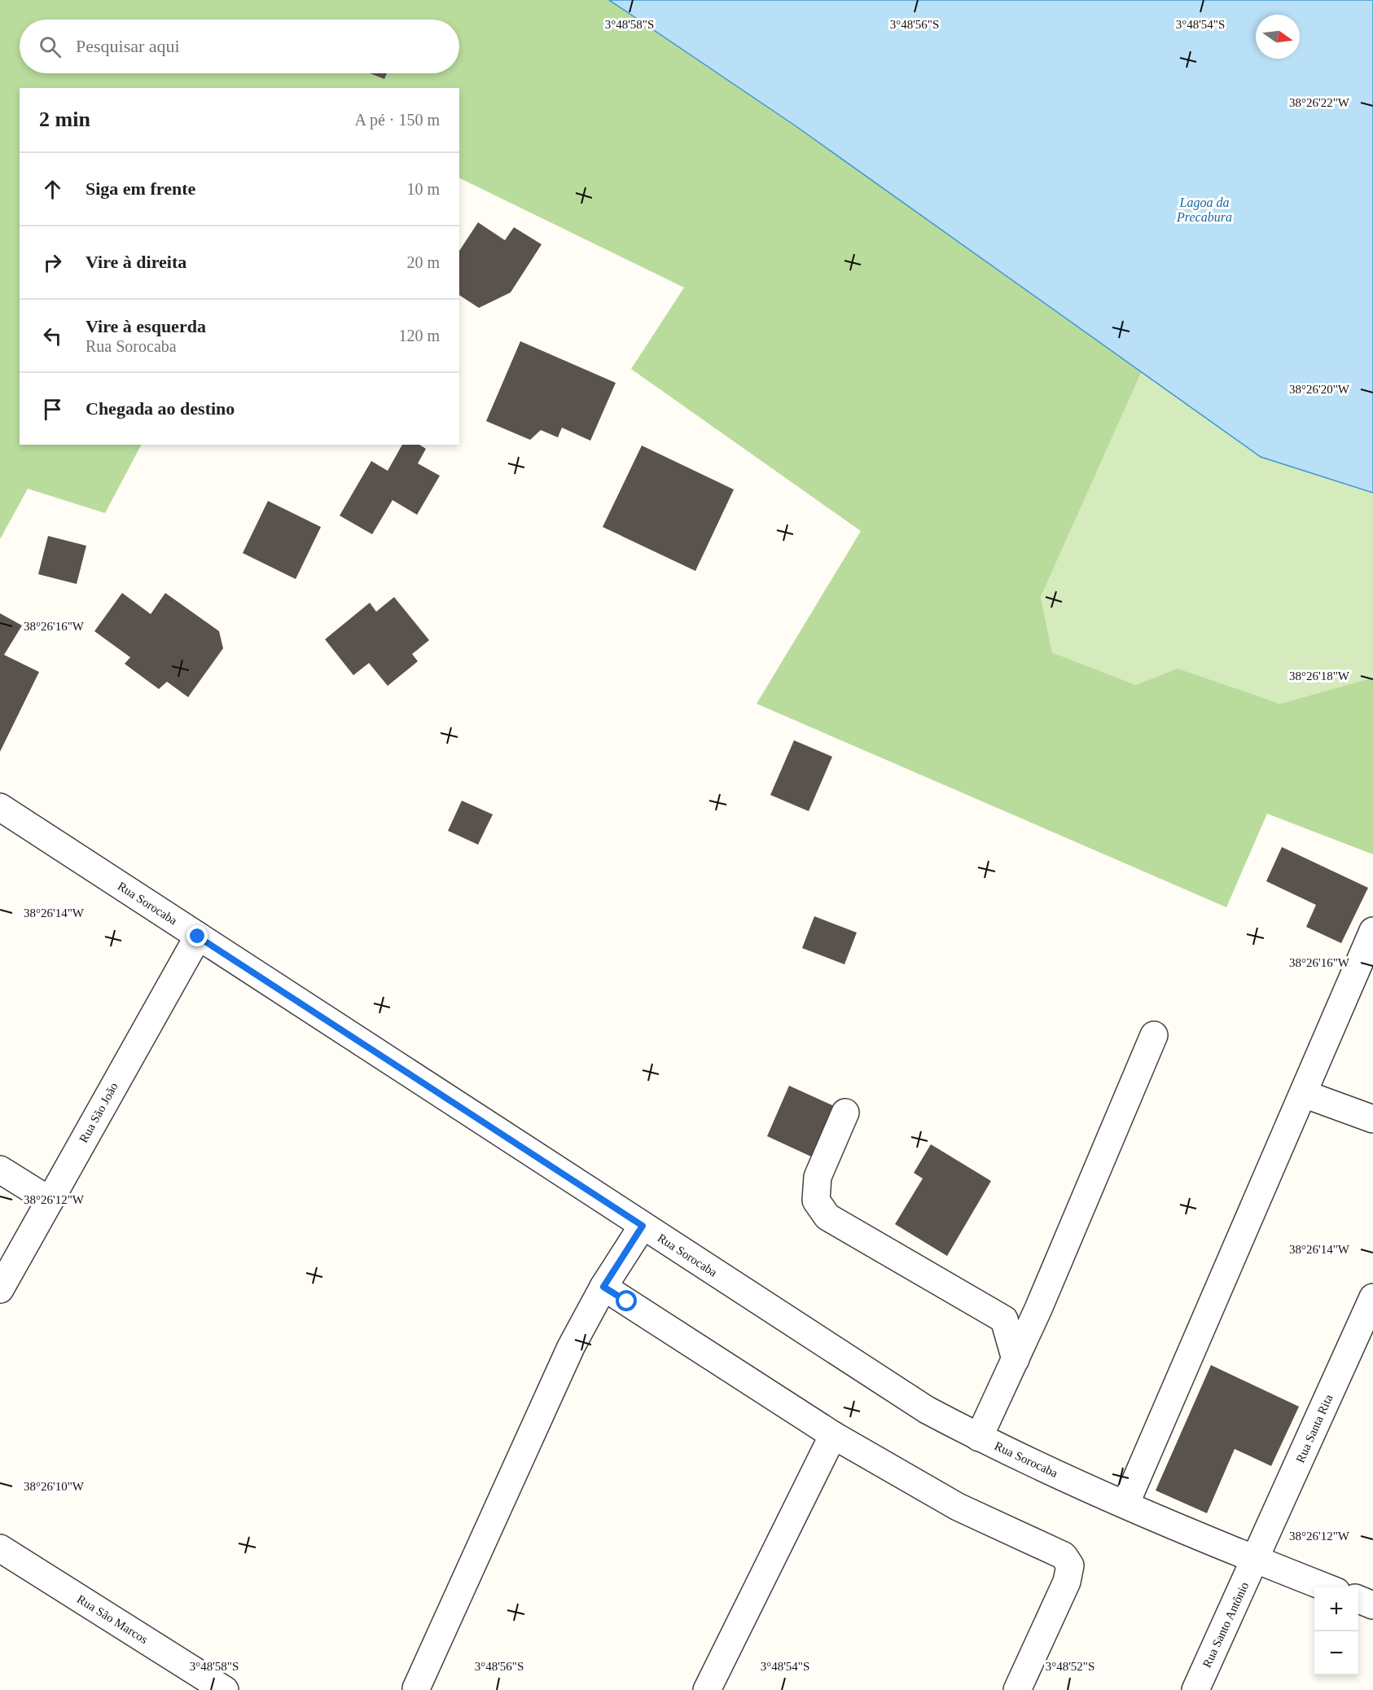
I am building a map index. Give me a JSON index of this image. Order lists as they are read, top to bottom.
{
  "streets": {
    "street": [
      "Rua Sorocaba",
      "Rua São João",
      "Rua Santa Rita",
      "Rua São Marcos",
      "Rua Santo Antônio"
    ]
  },
  "crossings": [
    ["Rua Sorocaba", "Rua São João"],
    ["Rua Sorocaba", "Rua Santa Rita"],
    ["Rua Sorocaba", "Rua Santo Antônio"],
    ["Rua Santa Rita", "Rua Santo Antônio"]
  ],
  "water": ["Lagoa da Precabura"],
  "north": "right",
  "page": {
    "search": "Pesquisar aqui",
    "heading": ["2 min", "A pé · 150 m"],
    "list": [
      ["Siga em frente", "10 m"],
      ["Vire à direita", "20 m"],
      ["Vire à esquerda", "Rua Sorocaba", "120 m"],
      "Chegada ao destino"
    ],
    "map_buttons": ["+", "−"]
  },
  "coordinates": [
    "3°48'58\"S",
    "3°48'56\"S",
    "3°48'54\"S",
    "38°26'22\"W",
    "38°26'20\"W",
    "38°26'16\"W",
    "38°26'18\"W",
    "38°26'14\"W",
    "38°26'12\"W",
    "38°26'10\"W",
    "3°48'52\"S"
  ]
}
